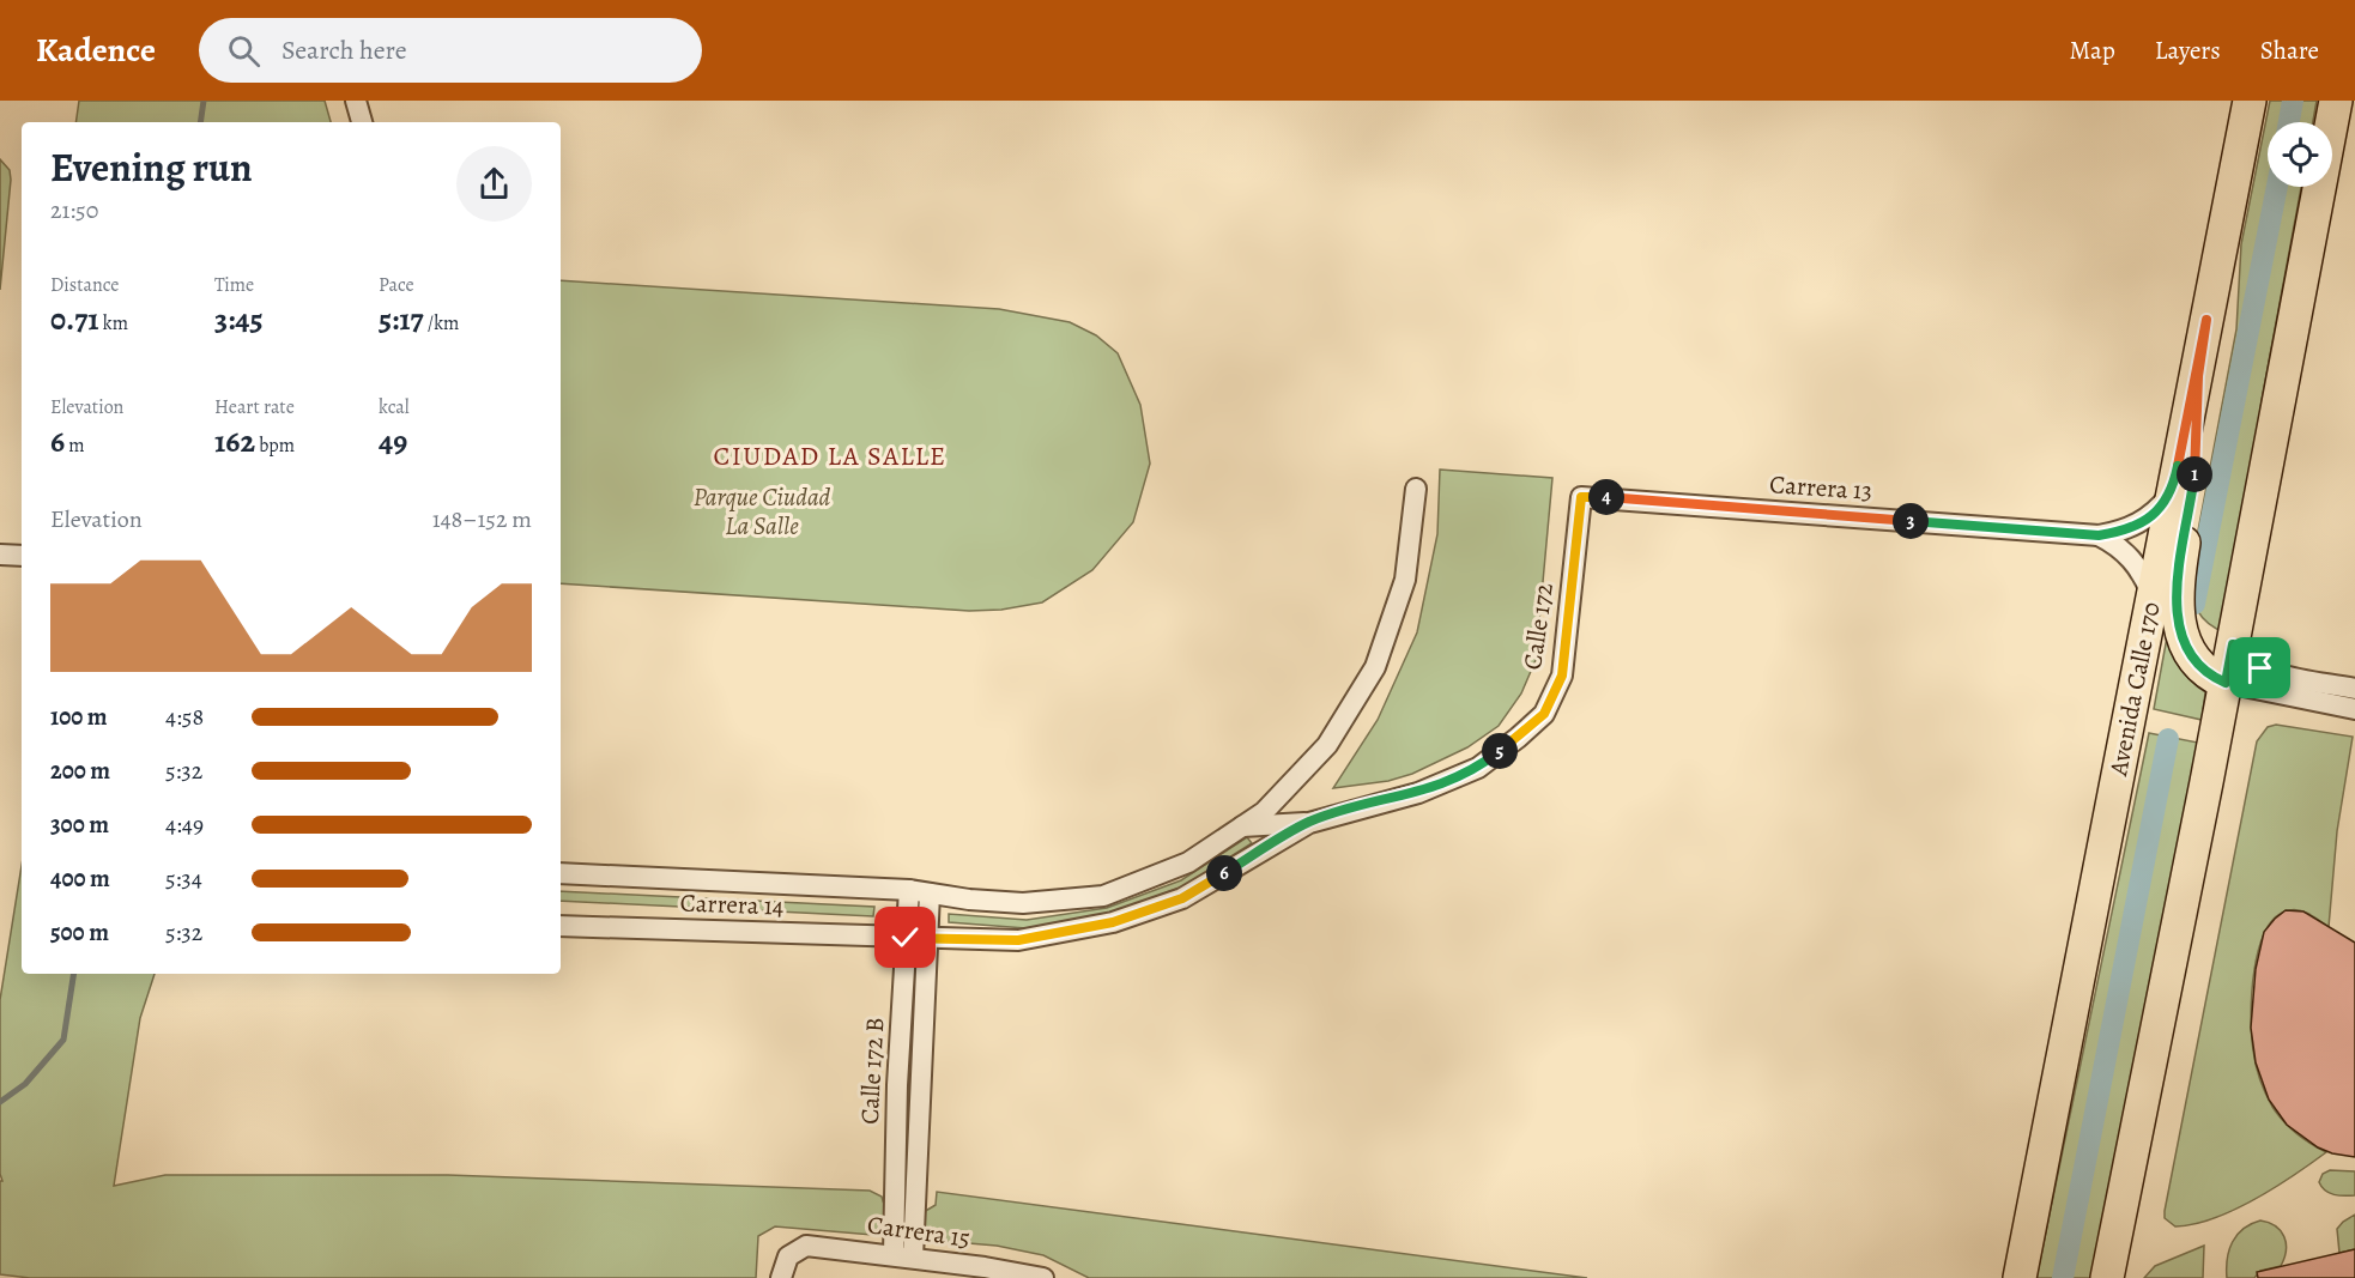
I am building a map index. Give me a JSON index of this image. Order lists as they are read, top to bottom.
{
  "streets": {
    "main road": ["Avenida Calle 170"],
    "street": [
      "Carrera 13",
      "Calle 172",
      "Carrera 14",
      "Calle 172 B",
      "Carrera 15"
    ]
  },
  "crossings": [
    ["Carrera 13", "Calle 172"],
    ["Carrera 13", "Avenida Calle 170"],
    ["Calle 172", "Carrera 14"],
    ["Carrera 14", "Calle 172 B"],
    ["Calle 172 B", "Carrera 15"]
  ],
  "districts": ["CIUDAD LA SALLE"],
  "parks": ["Parque Ciudad La Salle"],
  "page": {
    "header": "Kadence",
    "search": "Search here",
    "nav": ["Map", "Layers", "Share"],
    "heading": ["Evening run", "21:50"],
    "stats": [
      ["Distance", "0.71 km"],
      ["Time", "3:45"],
      ["Pace", "5:17 /km"],
      ["Elevation", "6 m"],
      ["Heart rate", "162 bpm"],
      ["kcal", "49"]
    ],
    "pins": [
      "1",
      "4",
      "3",
      "5",
      "6"
    ],
    "chart": ["Elevation", "148–152 m"],
    "list": [
      {
        "name": "100 m",
        "note": "4:58"
      },
      {
        "name": "200 m",
        "note": "5:32"
      },
      {
        "name": "300 m",
        "note": "4:49"
      },
      {
        "name": "400 m",
        "note": "5:34"
      },
      {
        "name": "500 m",
        "note": "5:32"
      }
    ]
  }
}
